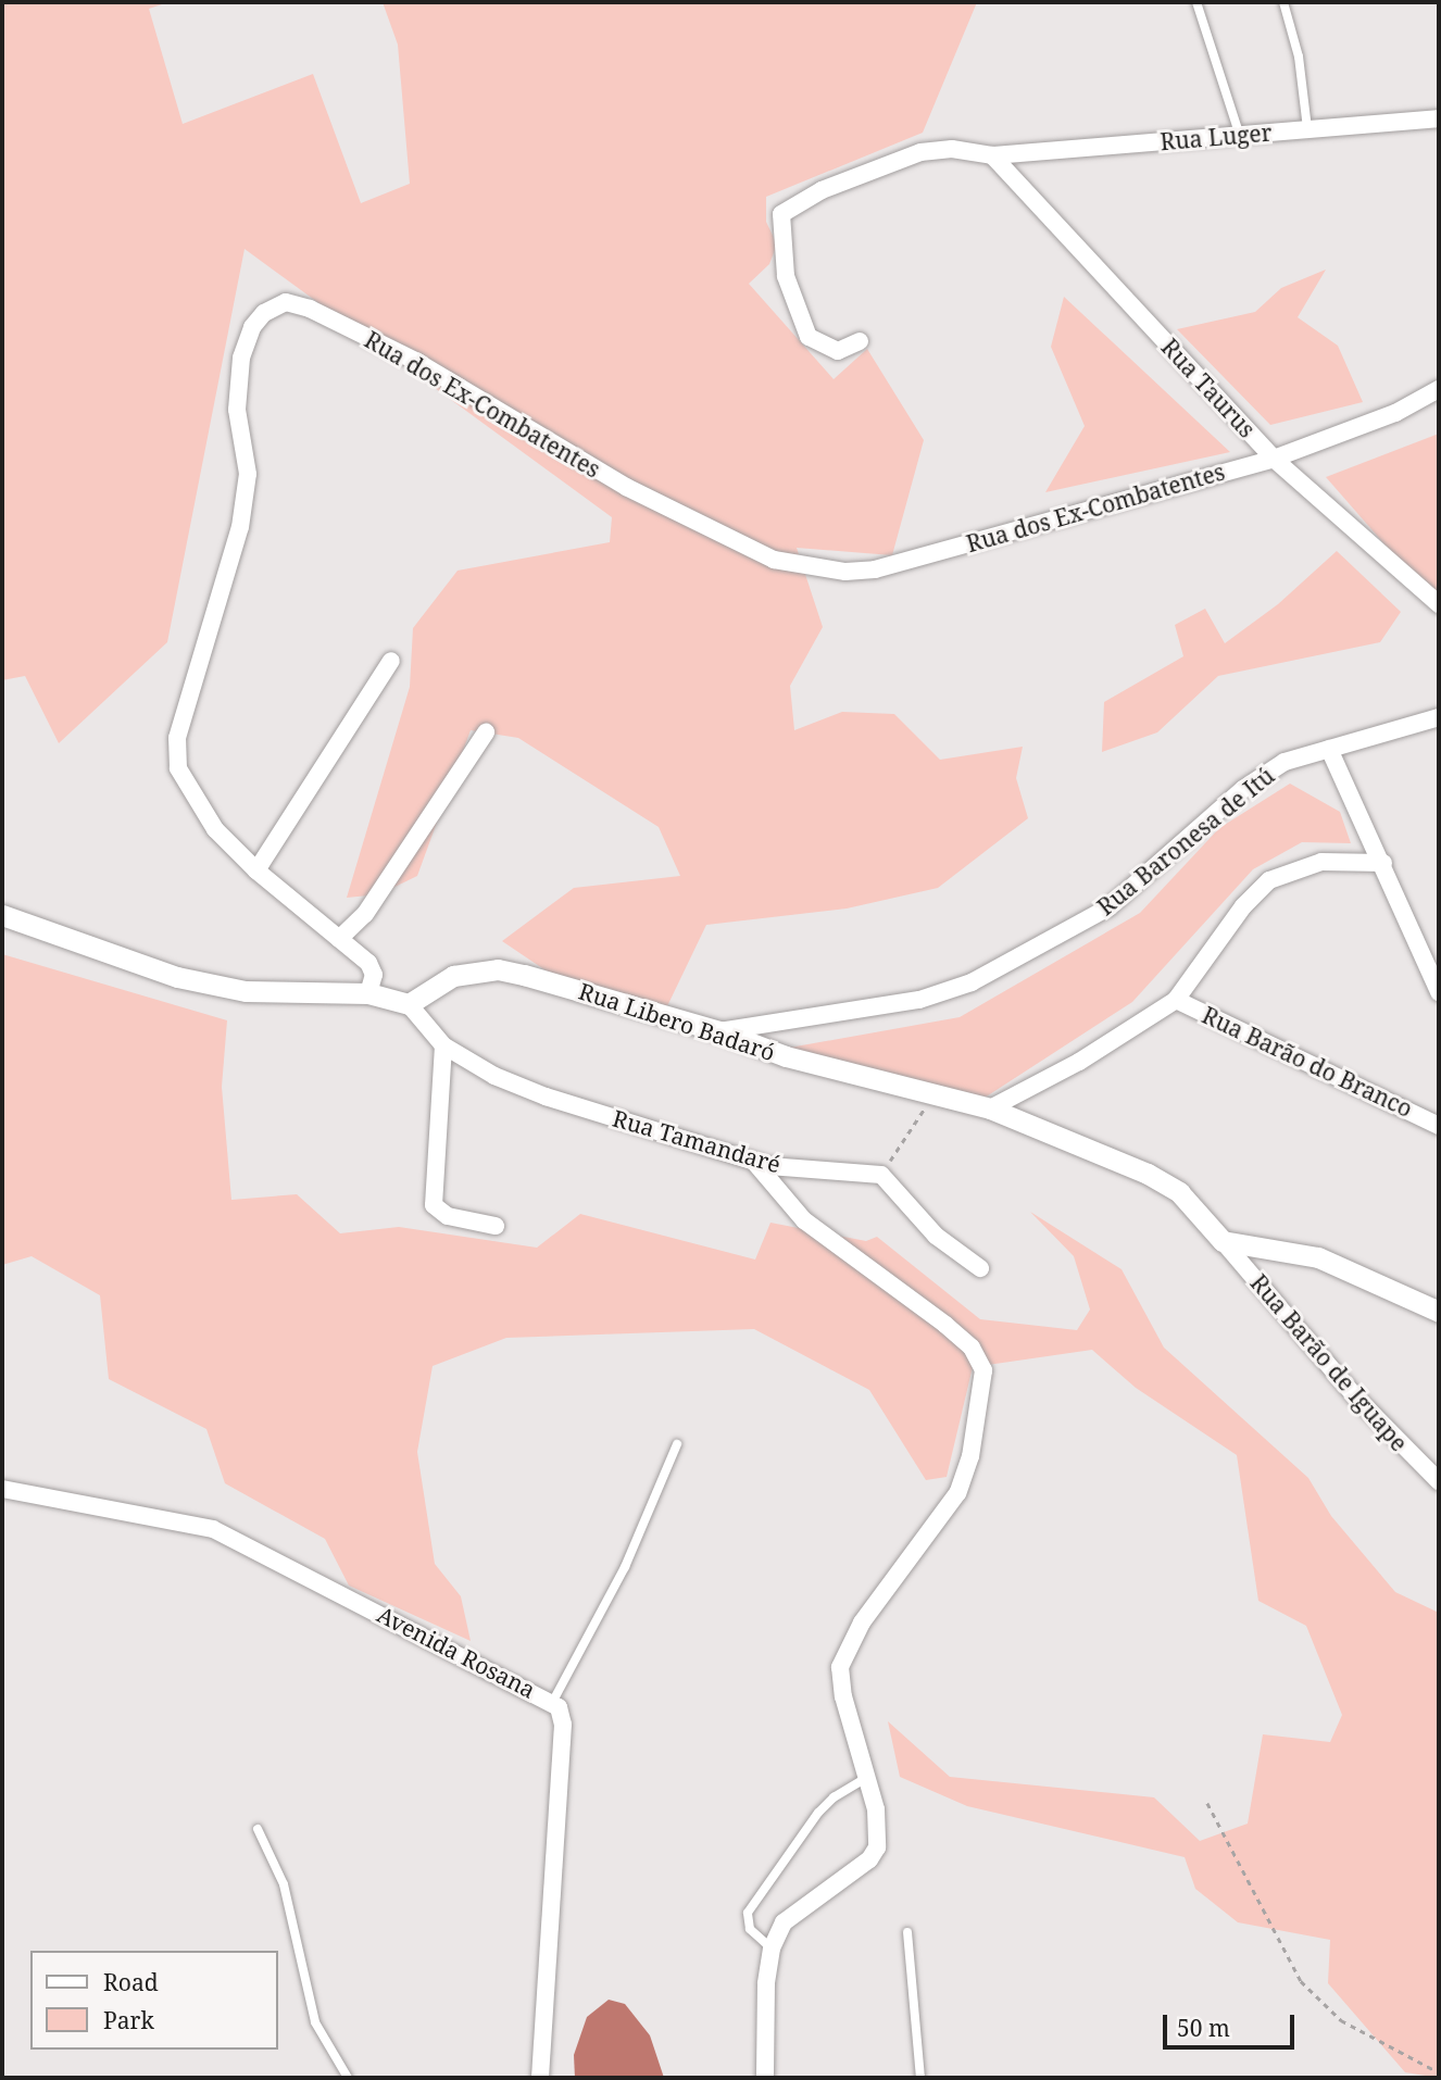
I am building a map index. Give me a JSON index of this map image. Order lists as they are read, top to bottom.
{
  "streets": {
    "street": [
      "Rua Luger",
      "Rua Taurus",
      "Rua dos Ex-Combatentes",
      "Rua Baronesa de Itú",
      "Rua Libero Badaró",
      "Rua Barão do Branco",
      "Rua Tamandaré",
      "Rua Barão de Iguape",
      "Avenida Rosana"
    ]
  },
  "crossings": [
    ["Rua Luger", "Rua Taurus"],
    ["Rua Taurus", "Rua dos Ex-Combatentes"],
    ["Rua Baronesa de Itú", "Rua Libero Badaró"],
    ["Rua Libero Badaró", "Rua Tamandaré"],
    ["Rua Libero Badaró", "Rua Barão de Iguape"]
  ],
  "legend": ["Road", "Park"],
  "scale_bar": "50 m"
}
